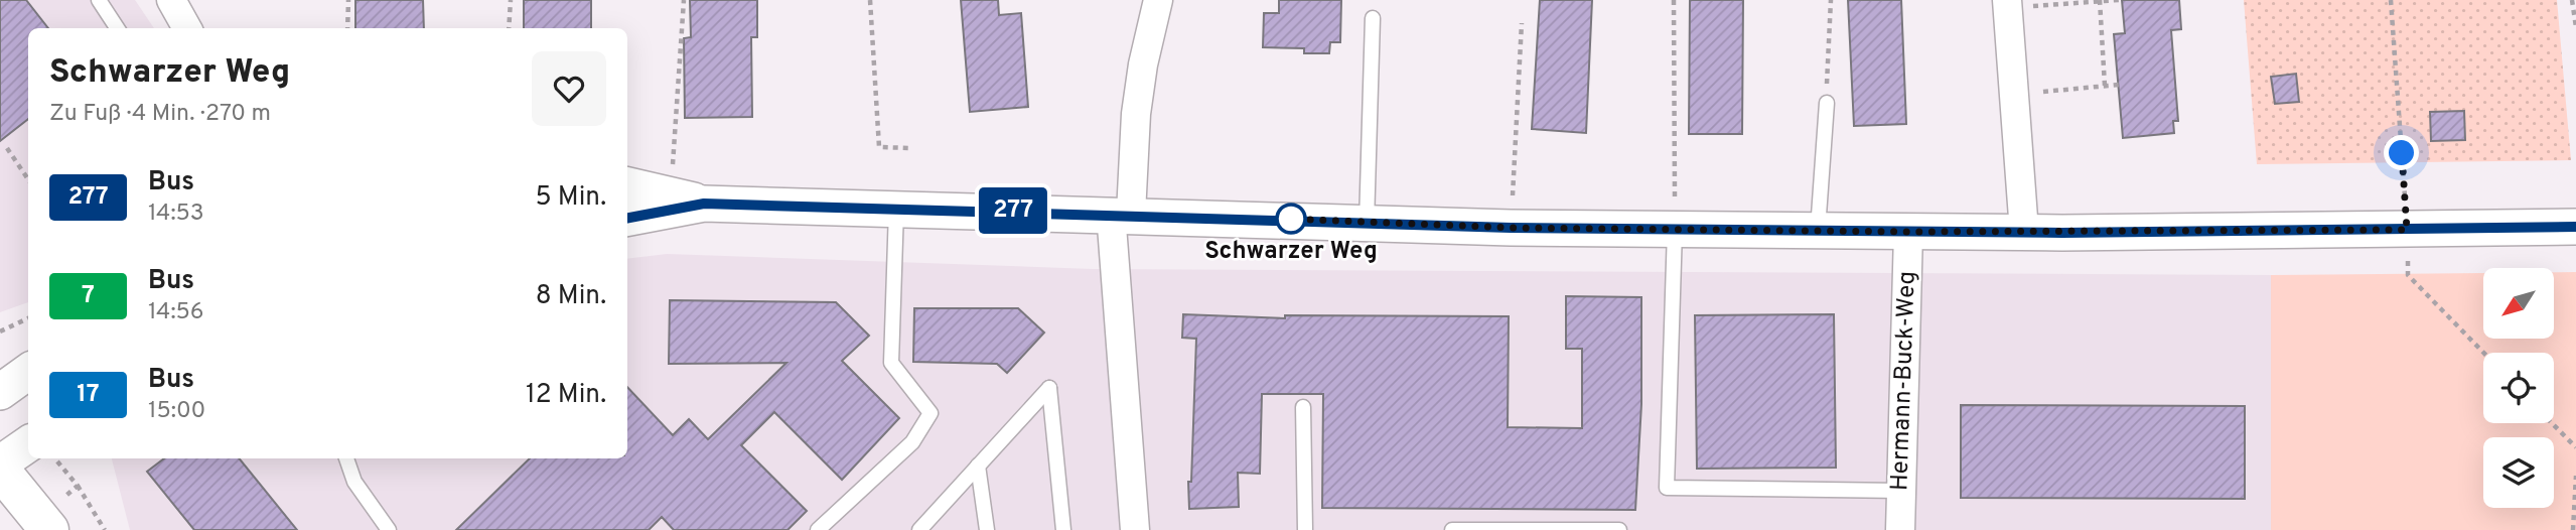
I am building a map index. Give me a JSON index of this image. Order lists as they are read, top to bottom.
{
  "streets": {
    "street": ["Hermann-Buck-Weg"]
  },
  "places": ["Schwarzer Weg"],
  "lines": ["bus line 277"],
  "north": "bottom left",
  "page": {
    "on_map": "277",
    "heading": ["Schwarzer Weg", "Zu Fuß · 4 Min. · 270 m"],
    "list": [
      {
        "mark": "277",
        "name": "Bus",
        "note": "14:53",
        "value": "5 Min."
      },
      {
        "mark": "7",
        "name": "Bus",
        "note": "14:56",
        "value": "8 Min."
      },
      {
        "mark": "17",
        "name": "Bus",
        "note": "15:00",
        "value": "12 Min."
      }
    ]
  }
}
